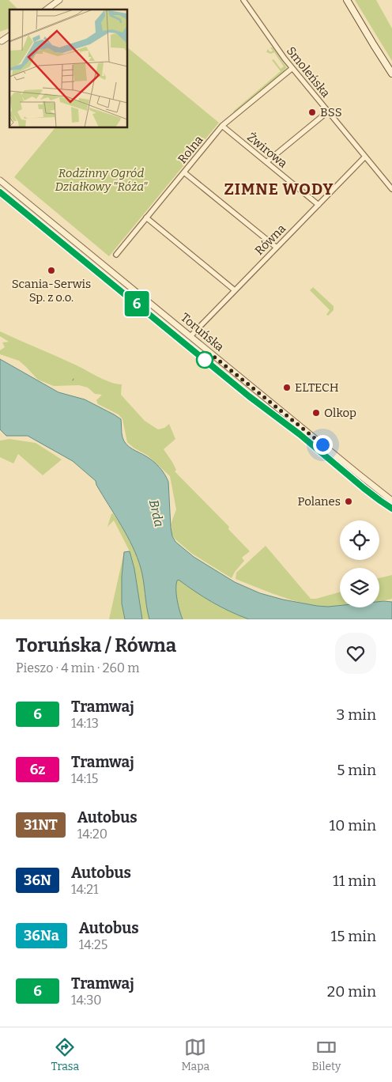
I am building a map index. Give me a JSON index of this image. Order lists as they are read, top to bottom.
{
  "streets": {
    "street": [
      "Smoleńska",
      "Rolna",
      "Żwirowa",
      "Równa",
      "Toruńska"
    ]
  },
  "crossings": [
    ["Smoleńska", "Rolna"],
    ["Smoleńska", "Równa"],
    ["Rolna", "Żwirowa"],
    ["Żwirowa", "Równa"],
    ["Równa", "Toruńska"]
  ],
  "districts": ["ZIMNE WODY"],
  "water": ["Brda"],
  "parks": ["Rodzinny Ogród Działkowy \"Róża\""],
  "places": [
    "BSS",
    "Scania-Serwis Sp. z o.o.",
    "ELTECH",
    "Olkop",
    "Polanes"
  ],
  "lines": ["tram line 6"],
  "page": {
    "on_map": "6",
    "heading": ["Toruńska / Równa", "Pieszo · 4 min · 260 m"],
    "list": [
      {
        "mark": "6",
        "name": "Tramwaj",
        "note": "14:13",
        "value": "3 min"
      },
      {
        "mark": "6z",
        "name": "Tramwaj",
        "note": "14:15",
        "value": "5 min"
      },
      {
        "mark": "31NT",
        "name": "Autobus",
        "note": "14:20",
        "value": "10 min"
      },
      {
        "mark": "36N",
        "name": "Autobus",
        "note": "14:21",
        "value": "11 min"
      },
      {
        "mark": "36Na",
        "name": "Autobus",
        "note": "14:25",
        "value": "15 min"
      },
      {
        "mark": "6",
        "name": "Tramwaj",
        "note": "14:30",
        "value": "20 min"
      }
    ],
    "tabs": ["Trasa", "Mapa", "Bilety"]
  }
}
